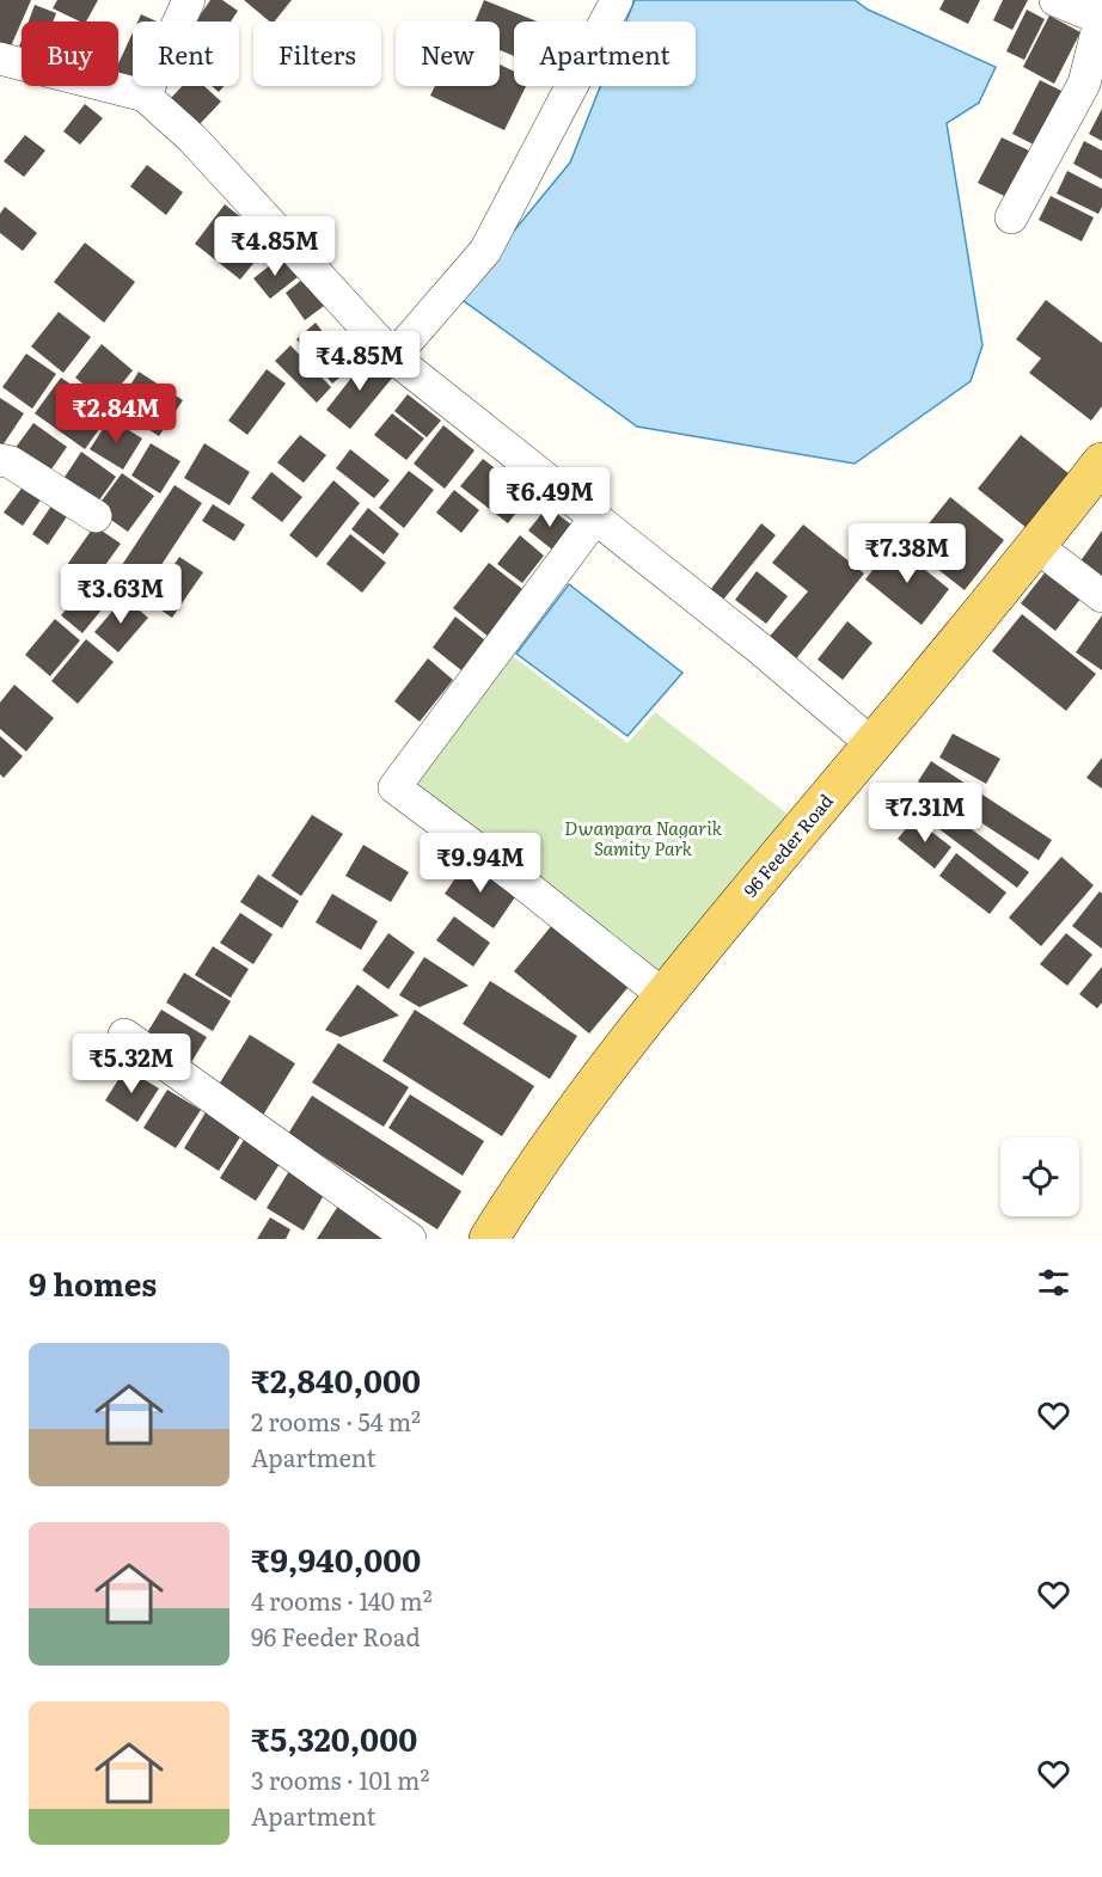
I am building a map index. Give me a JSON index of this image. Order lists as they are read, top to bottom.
{
  "streets": {
    "main road": ["96 Feeder Road"]
  },
  "parks": ["Dwanpara Nagarik Samity Park"],
  "page": {
    "chip": [
      "Buy",
      "Rent",
      "Filters",
      "New",
      "Apartment"
    ],
    "price": [
      "₹4.85M",
      "₹4.85M",
      "₹2.84M",
      "₹6.49M",
      "₹7.38M",
      "₹3.63M",
      "₹7.31M",
      "₹9.94M",
      "₹5.32M"
    ],
    "heading": "9 homes",
    "list": [
      {
        "name": "₹2,840,000",
        "note": "2 rooms · 54 m² · Apartment"
      },
      {
        "name": "₹9,940,000",
        "note": "4 rooms · 140 m² · 96 Feeder Road"
      },
      {
        "name": "₹5,320,000",
        "note": "3 rooms · 101 m² · Apartment"
      }
    ]
  }
}
